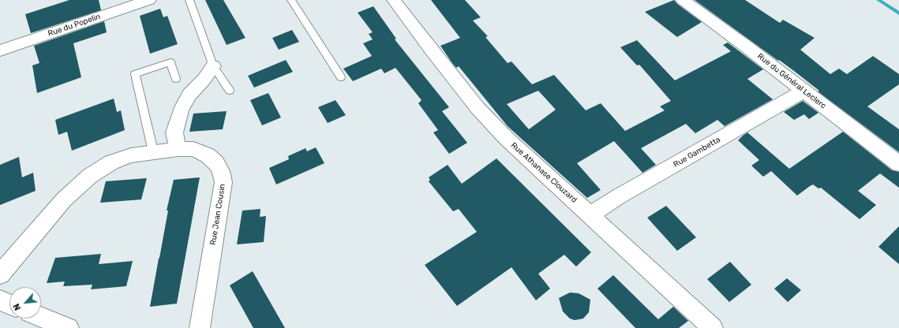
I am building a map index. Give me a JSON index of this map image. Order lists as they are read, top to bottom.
{
  "streets": {
    "street": [
      "Rue du Popelin",
      "Rue du Général Leclerc",
      "Rue Gambetta",
      "Rue Athanase Clouzard",
      "Rue Jean Cousin"
    ]
  },
  "crossings": [
    ["Rue du Général Leclerc", "Rue Gambetta"],
    ["Rue Gambetta", "Rue Athanase Clouzard"]
  ],
  "north": "bottom left"
}
